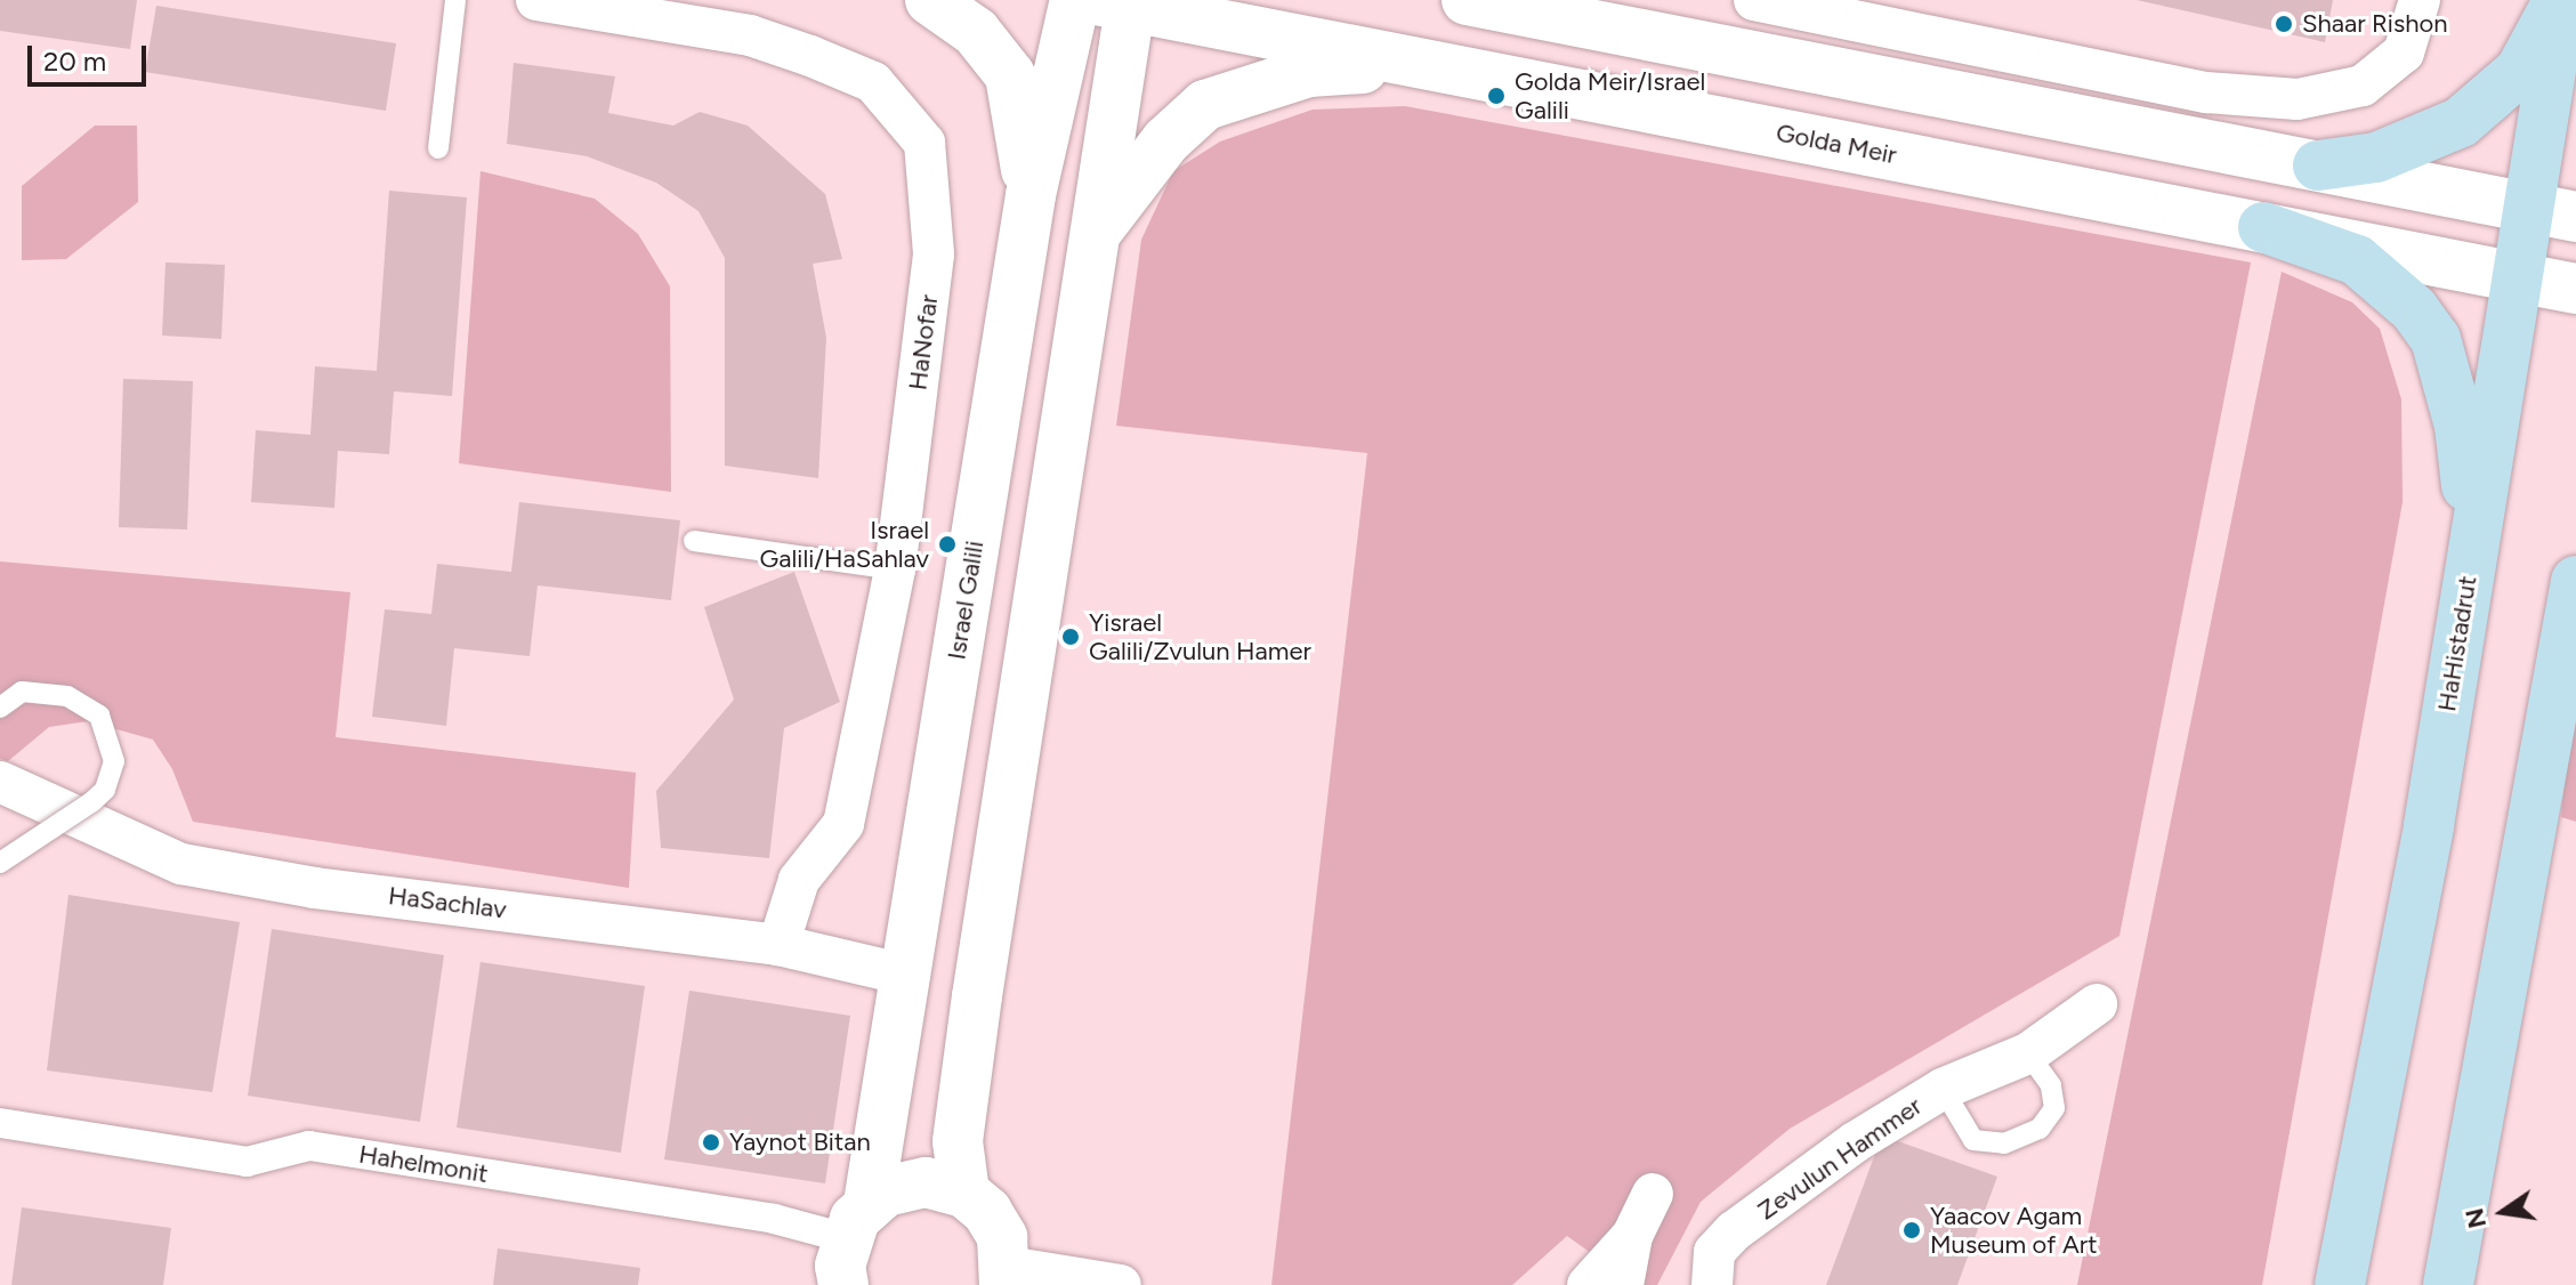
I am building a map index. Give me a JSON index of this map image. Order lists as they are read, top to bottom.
{
  "streets": {
    "main road": ["HaHistadrut"],
    "street": [
      "Golda Meir",
      "HaNofar",
      "Israel Galili",
      "HaSachlav",
      "Zevulun Hammer",
      "Hahelmonit"
    ]
  },
  "crossings": [
    ["Golda Meir", "HaHistadrut"],
    ["HaNofar", "HaSachlav"],
    ["Israel Galili", "HaSachlav"],
    ["Israel Galili", "Hahelmonit"]
  ],
  "places": [
    "Shaar Rishon",
    "Golda Meir/Israel Galili",
    "Israel Galili/HaSahlav",
    "Yisrael Galili/Zvulun Hamer",
    "Yaynot Bitan",
    "Yaacov Agam Museum of Art"
  ],
  "scale_bar": "20 m",
  "north": "left"
}
